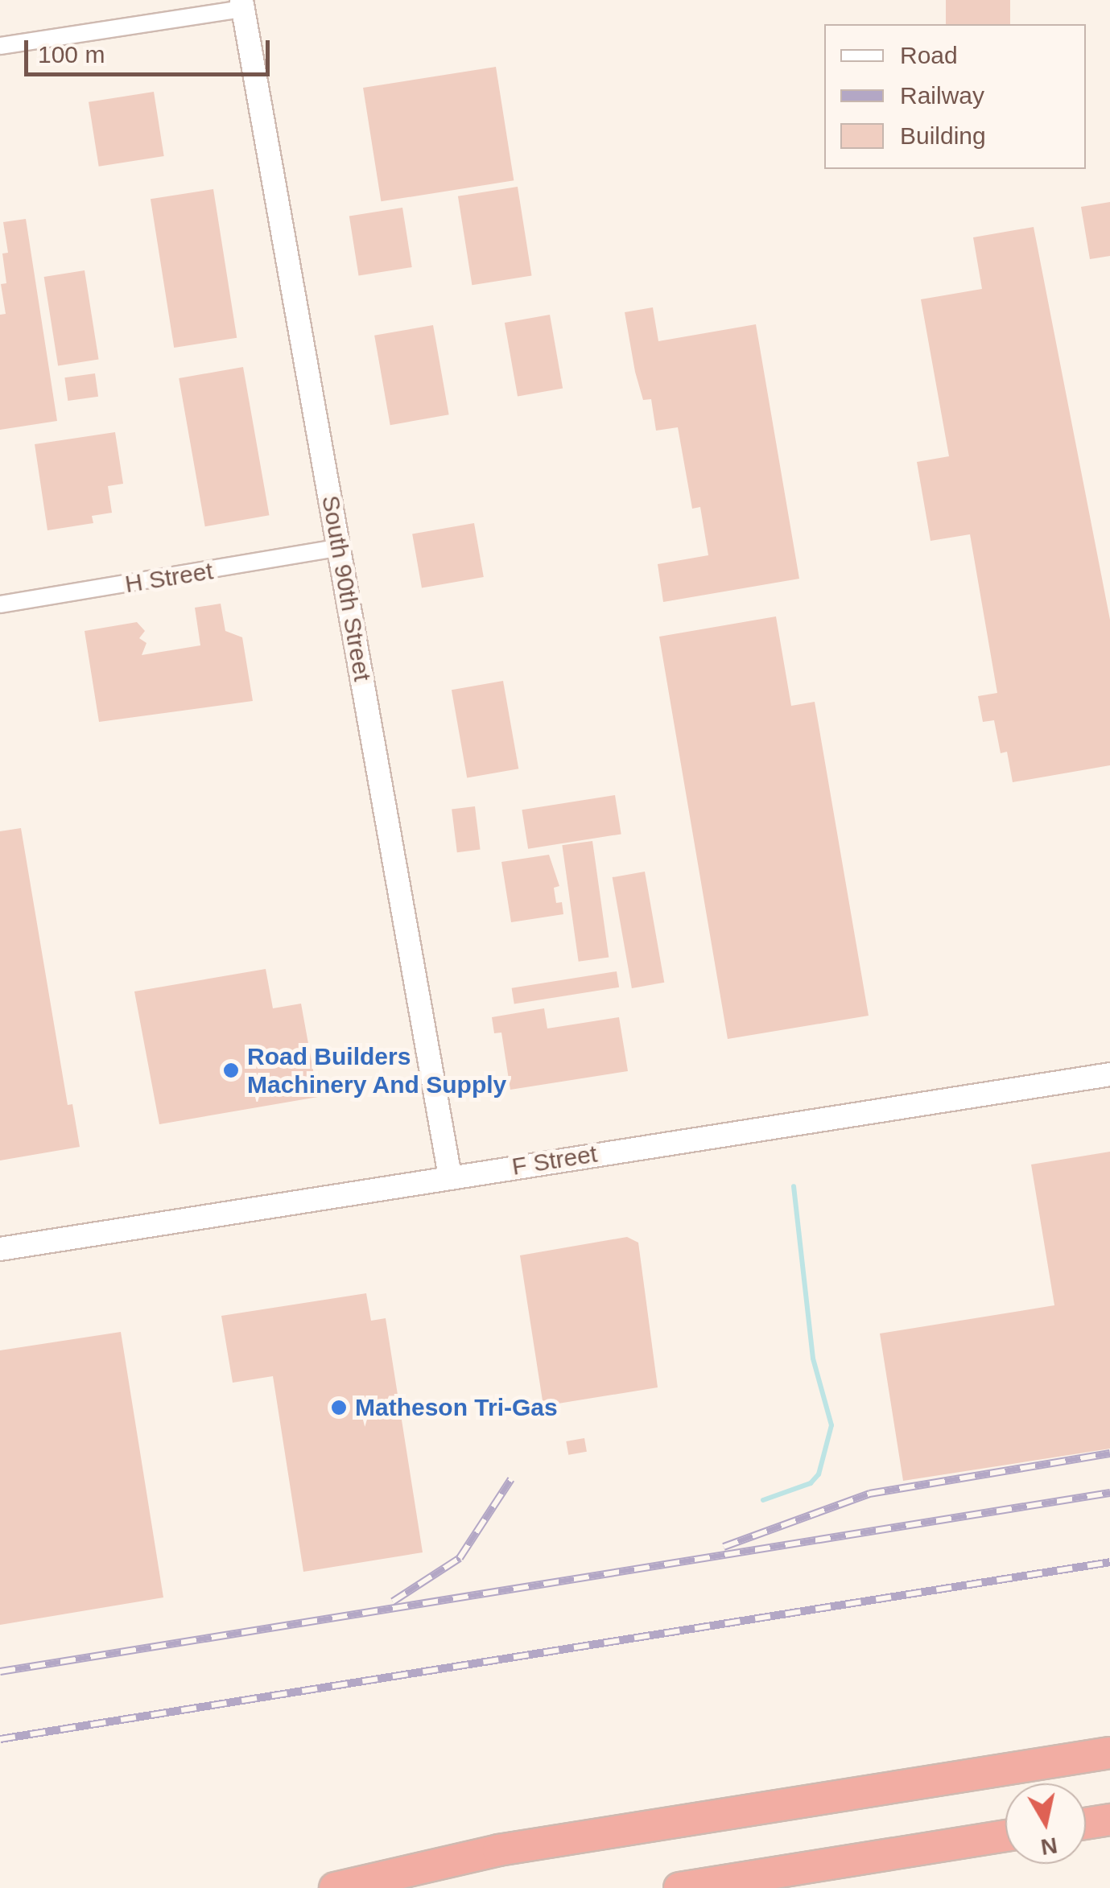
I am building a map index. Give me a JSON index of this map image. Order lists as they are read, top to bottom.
{
  "streets": {
    "street": ["H Street", "South 90th Street", "F Street"]
  },
  "crossings": [
    ["H Street", "South 90th Street"],
    ["South 90th Street", "F Street"]
  ],
  "places": ["Road Builders Machinery And Supply", "Matheson Tri-Gas"],
  "legend": ["Road", "Railway", "Building"],
  "scale_bar": "100 m",
  "north": "bottom"
}
